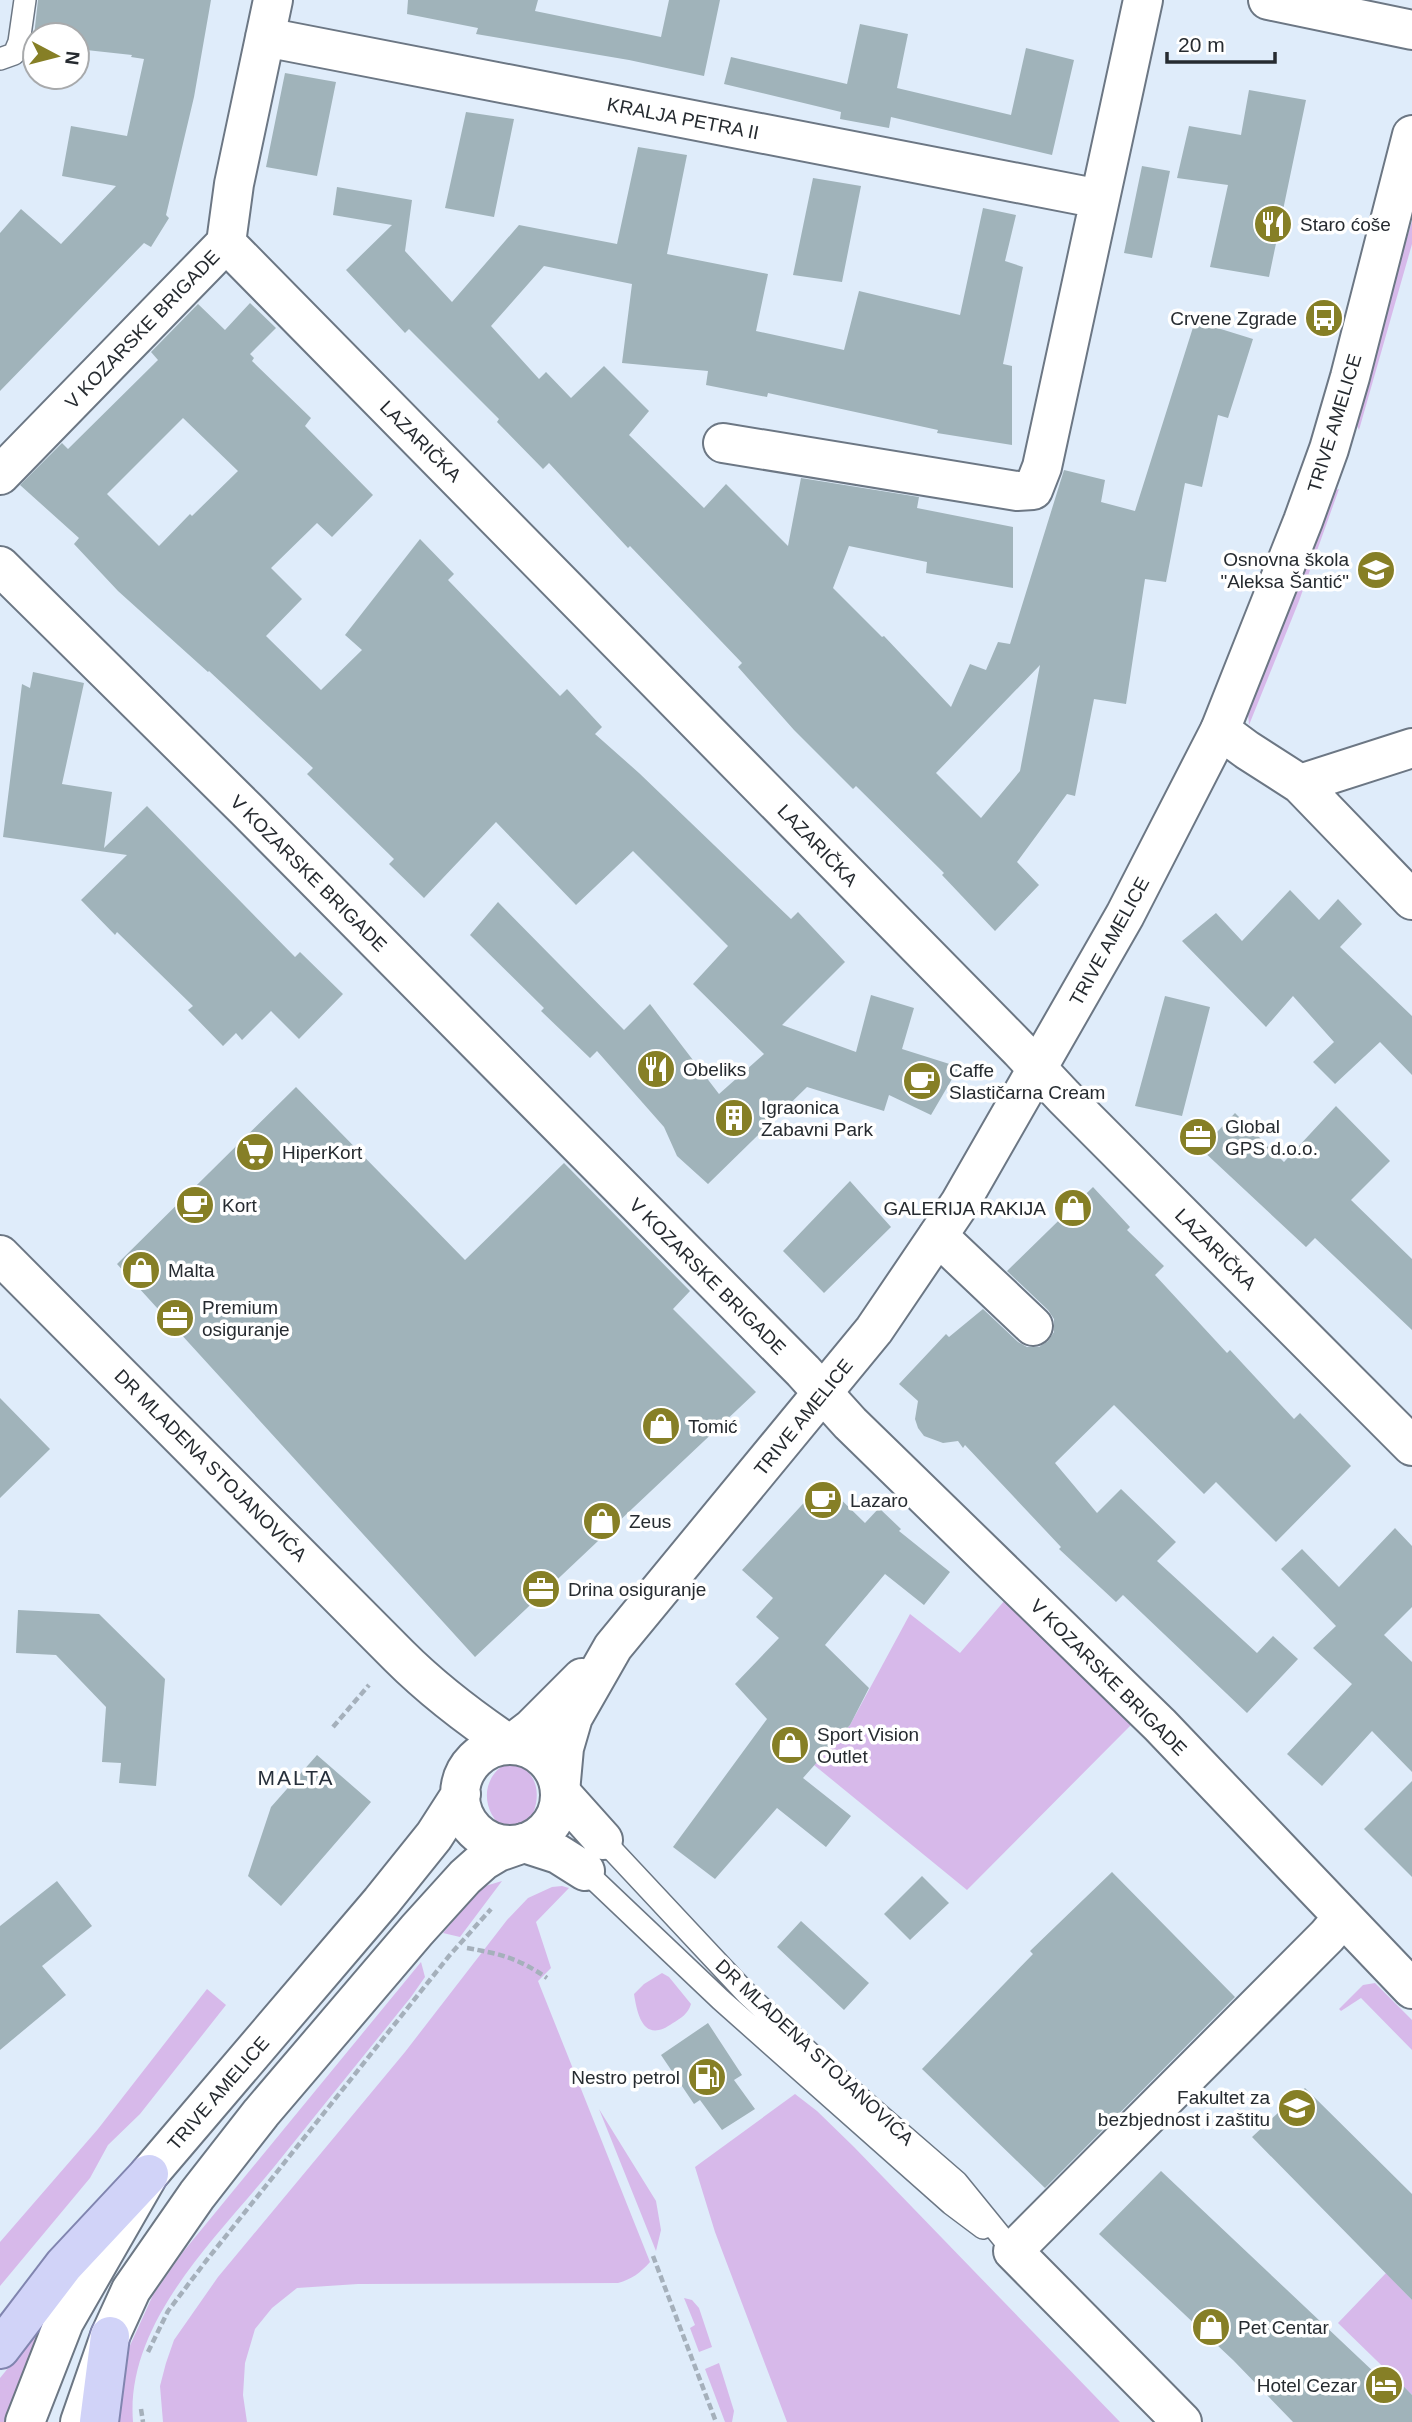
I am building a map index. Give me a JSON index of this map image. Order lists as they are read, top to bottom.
{
  "streets": {
    "street": [
      "KRALJA PETRA II",
      "V KOZARSKE BRIGADE",
      "TRIVE AMELICE",
      "LAZARIČKA",
      "DR MLADENA STOJANOVIĆA"
    ]
  },
  "crossings": [
    ["V KOZARSKE BRIGADE", "TRIVE AMELICE"],
    ["V KOZARSKE BRIGADE", "LAZARIČKA"],
    ["TRIVE AMELICE", "LAZARIČKA"],
    ["TRIVE AMELICE", "DR MLADENA STOJANOVIĆA"]
  ],
  "districts": ["MALTA"],
  "places": {
    "restaurant": ["Staro ćoše", "Obeliks"],
    "bus stop": ["Crvene Zgrade"],
    "school or university": ["Osnovna škola \"Aleksa Šantić\"", "Fakultet za bezbjednost i zaštitu"],
    "cafe": ["Caffe Slastičarna Cream", "Kort", "Lazaro"],
    "building": ["Igraonica Zabavni Park"],
    "office": ["Global GPS d.o.o.", "Premium osiguranje", "Drina osiguranje"],
    "supermarket": ["HiperKort"],
    "shop": [
      "GALERIJA RAKIJA",
      "Malta",
      "Tomić",
      "Zeus",
      "Sport Vision Outlet",
      "Pet Centar"
    ],
    "fuel station": ["Nestro petrol"],
    "hotel": ["Hotel Cezar"]
  },
  "scale_bar": "20 m",
  "north": "right"
}
